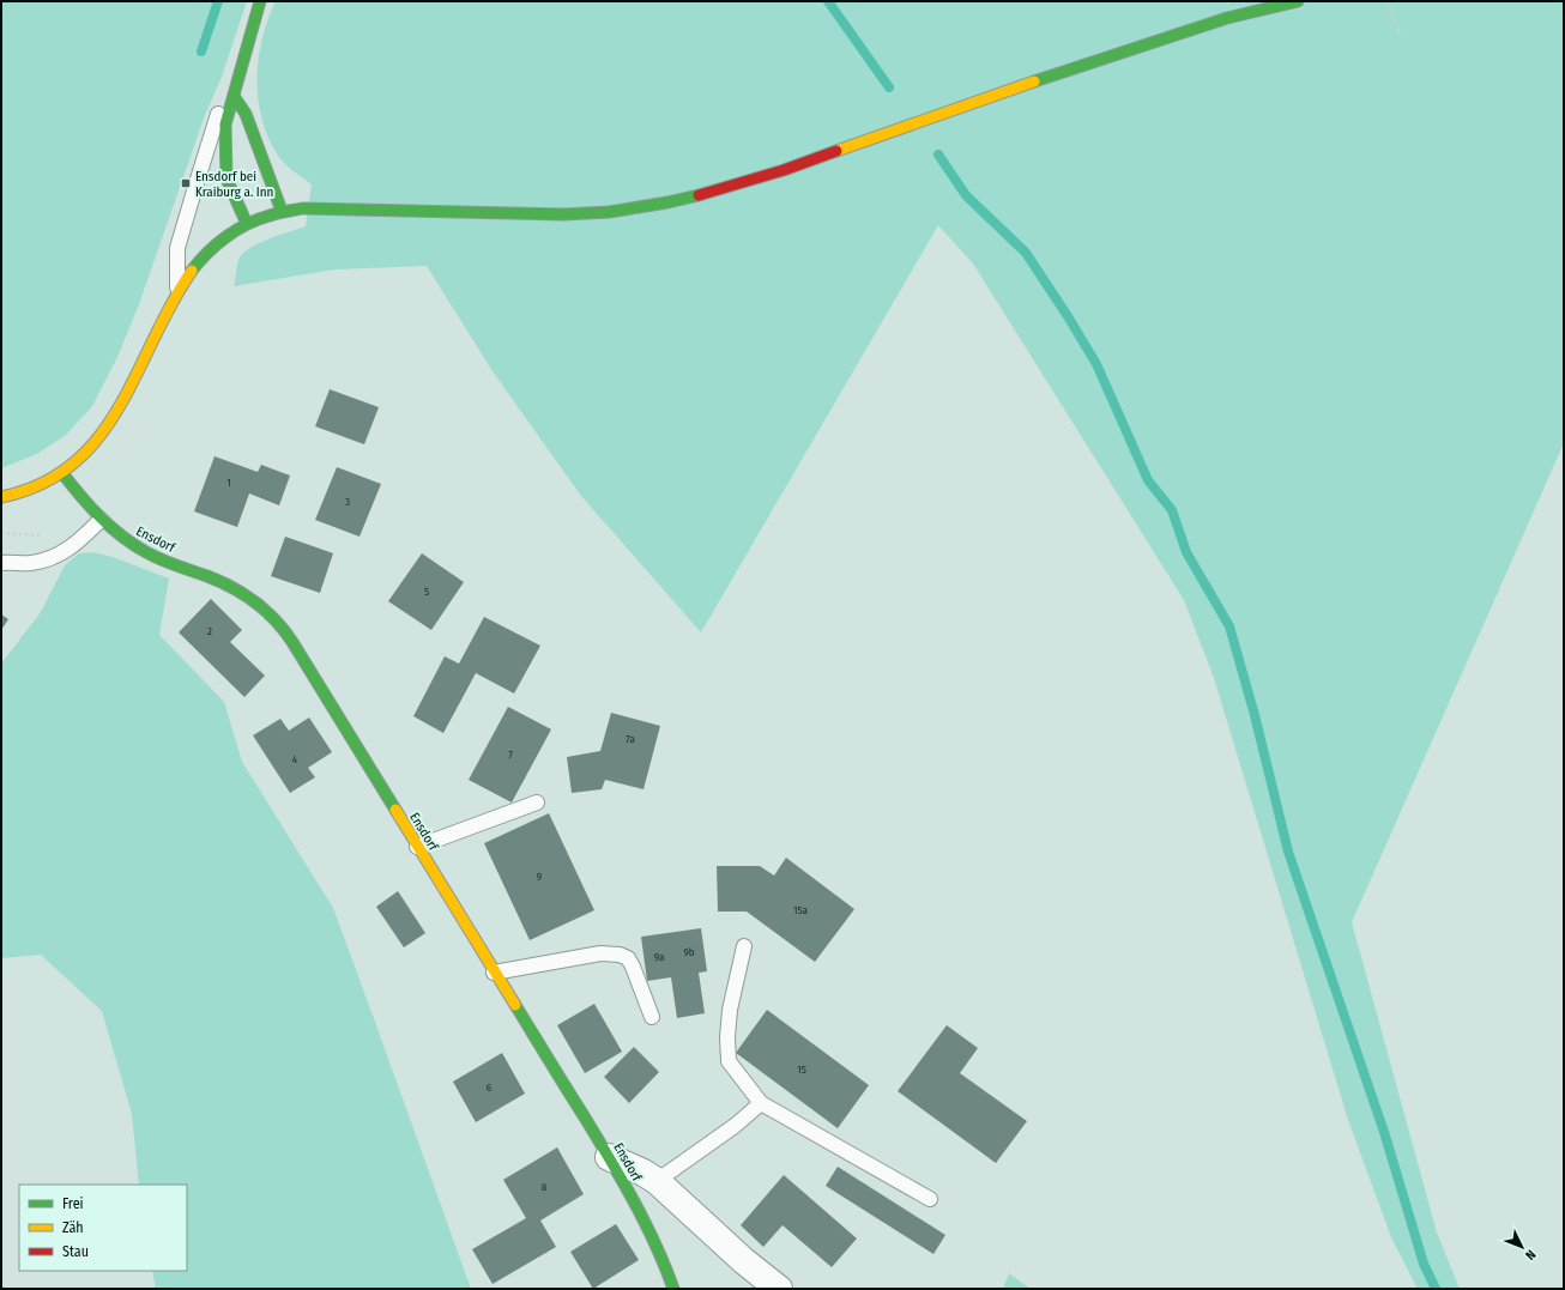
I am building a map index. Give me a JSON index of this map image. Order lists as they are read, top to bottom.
{
  "streets": {
    "main road": ["Ensdorf"]
  },
  "places": {
    "transit": ["Ensdorf bei Kraiburg a. Inn"]
  },
  "house_numbers": [
    "1",
    "3",
    "5",
    "2",
    "7a",
    "7",
    "4",
    "9",
    "15a",
    "9b",
    "9a",
    "15",
    "6",
    "8"
  ],
  "legend": ["Frei", "Zäh", "Stau"],
  "north": "bottom right"
}
